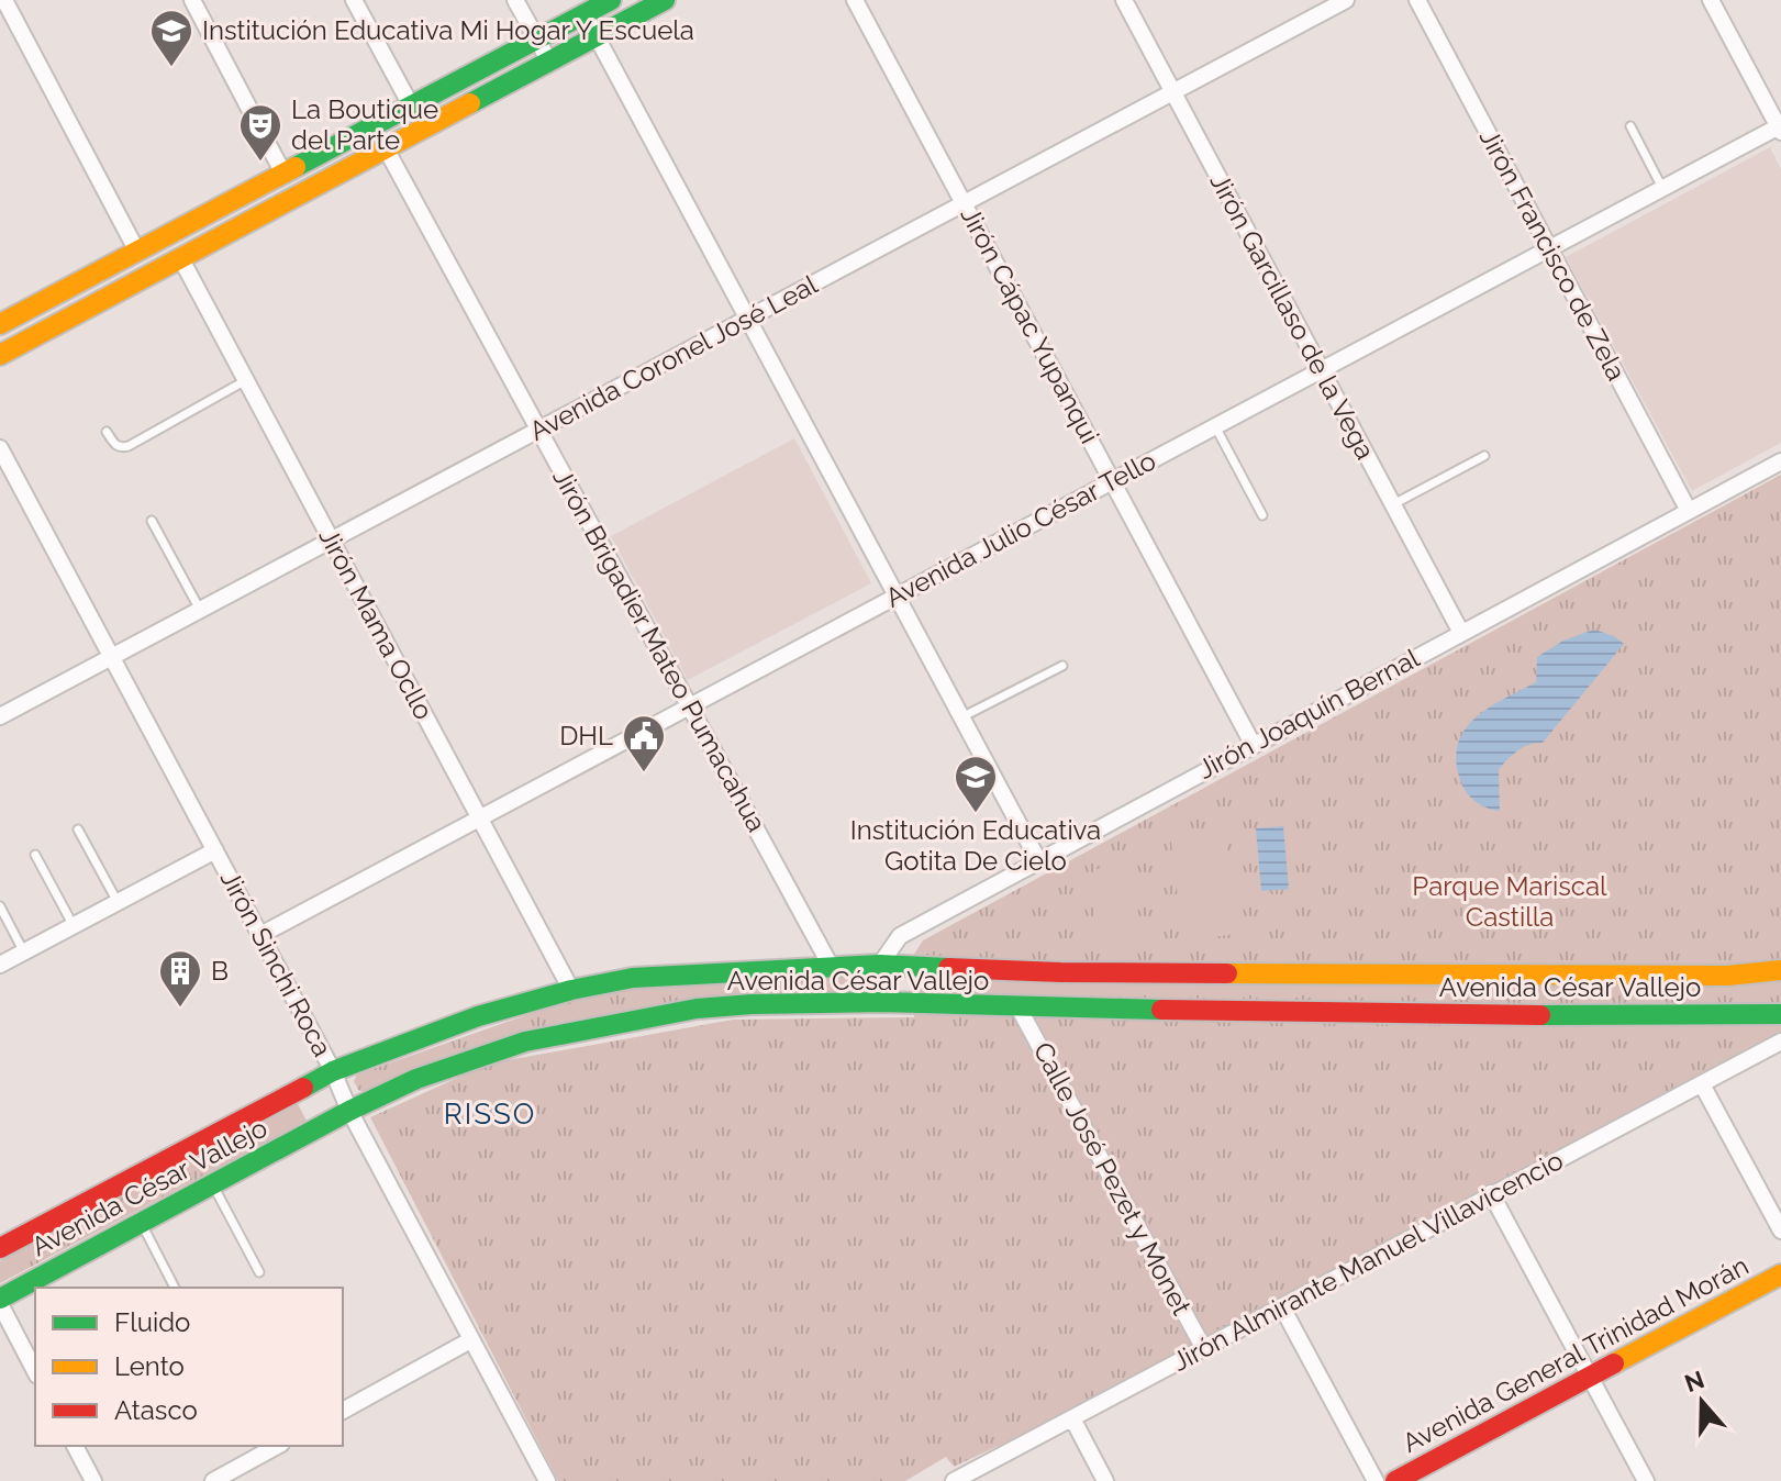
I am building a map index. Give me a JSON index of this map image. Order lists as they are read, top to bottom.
{
  "streets": {
    "main road": ["Avenida César Vallejo", "Avenida General Trinidad Morán"],
    "street": [
      "Jirón Francisco de Zela",
      "Jirón Garcillaso de la Vega",
      "Jirón Cápac Yupanqui",
      "Avenida Coronel José Leal",
      "Avenida Julio César Tello",
      "Jirón Mama Ocllo",
      "Jirón Brigadier Mateo Pumacahua",
      "Jirón Joaquín Bernal",
      "Jirón Sinchi Roca",
      "Calle José Pezet y Monet",
      "Jirón Almirante Manuel Villavicencio"
    ]
  },
  "crossings": [
    ["Jirón Francisco de Zela", "Avenida Julio César Tello"],
    ["Jirón Francisco de Zela", "Jirón Joaquín Bernal"],
    ["Jirón Garcillaso de la Vega", "Avenida Coronel José Leal"],
    ["Jirón Garcillaso de la Vega", "Avenida Julio César Tello"],
    ["Jirón Garcillaso de la Vega", "Jirón Joaquín Bernal"],
    ["Jirón Cápac Yupanqui", "Avenida Coronel José Leal"],
    ["Jirón Cápac Yupanqui", "Avenida Julio César Tello"],
    ["Jirón Cápac Yupanqui", "Jirón Joaquín Bernal"],
    ["Avenida Coronel José Leal", "Jirón Mama Ocllo"],
    ["Avenida Coronel José Leal", "Jirón Brigadier Mateo Pumacahua"],
    ["Avenida Coronel José Leal", "Jirón Sinchi Roca"],
    ["Avenida Julio César Tello", "Jirón Mama Ocllo"],
    ["Avenida Julio César Tello", "Jirón Brigadier Mateo Pumacahua"],
    ["Avenida Julio César Tello", "Jirón Sinchi Roca"],
    ["Jirón Mama Ocllo", "Avenida César Vallejo"],
    ["Jirón Brigadier Mateo Pumacahua", "Avenida César Vallejo"],
    ["Jirón Joaquín Bernal", "Avenida César Vallejo"],
    ["Jirón Sinchi Roca", "Avenida César Vallejo"],
    ["Avenida César Vallejo", "Calle José Pezet y Monet"],
    ["Calle José Pezet y Monet", "Jirón Almirante Manuel Villavicencio"]
  ],
  "districts": ["RISSO"],
  "parks": ["Parque Mariscal Castilla"],
  "places": {
    "school or university": ["Institución Educativa Mi Hogar Y Escuela", "Institución Educativa Gotita De Cielo"],
    "theatre": ["La Boutique del Parte"],
    "public building": ["DHL"],
    "building": ["B"]
  },
  "legend": ["Fluido", "Lento", "Atasco"],
  "north": "top"
}
